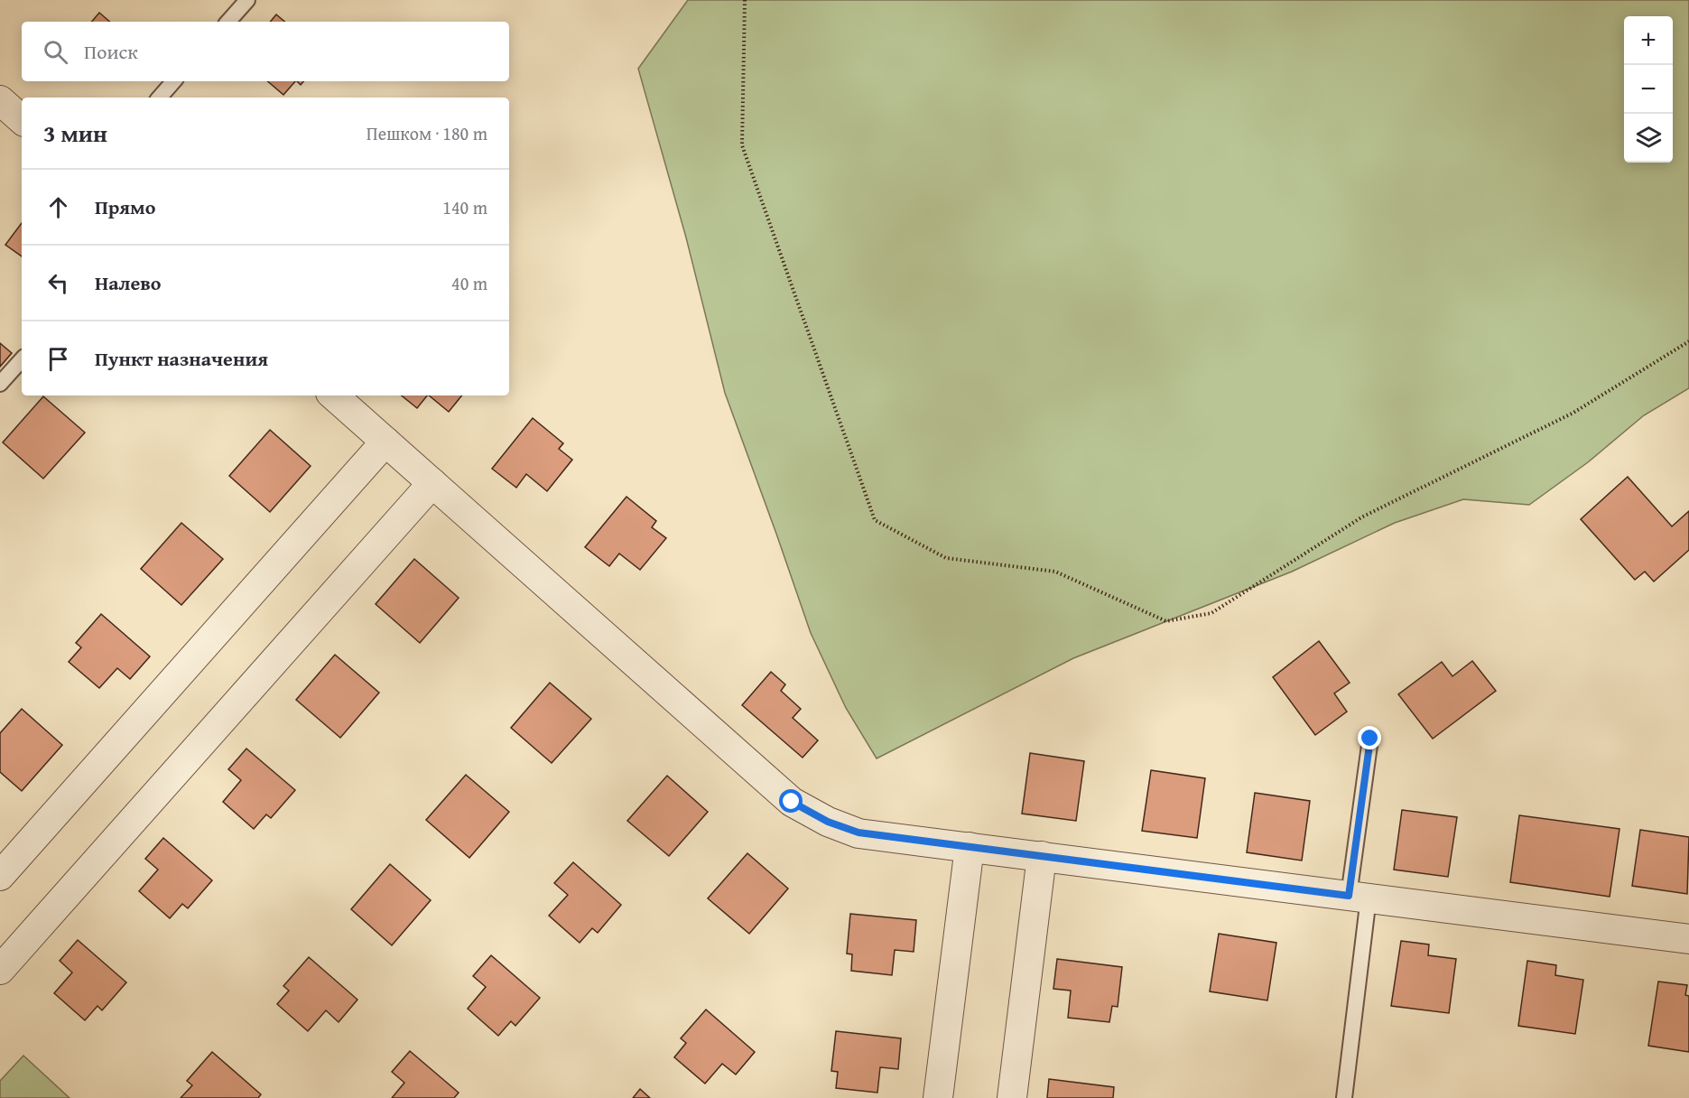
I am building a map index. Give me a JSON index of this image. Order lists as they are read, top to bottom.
{
  "page": {
    "map_buttons": ["+", "−"],
    "search": "Поиск",
    "heading": ["3 мин", "Пешком · 180 m"],
    "list": [
      ["Прямо", "140 m"],
      ["Налево", "40 m"],
      "Пункт назначения"
    ]
  }
}
